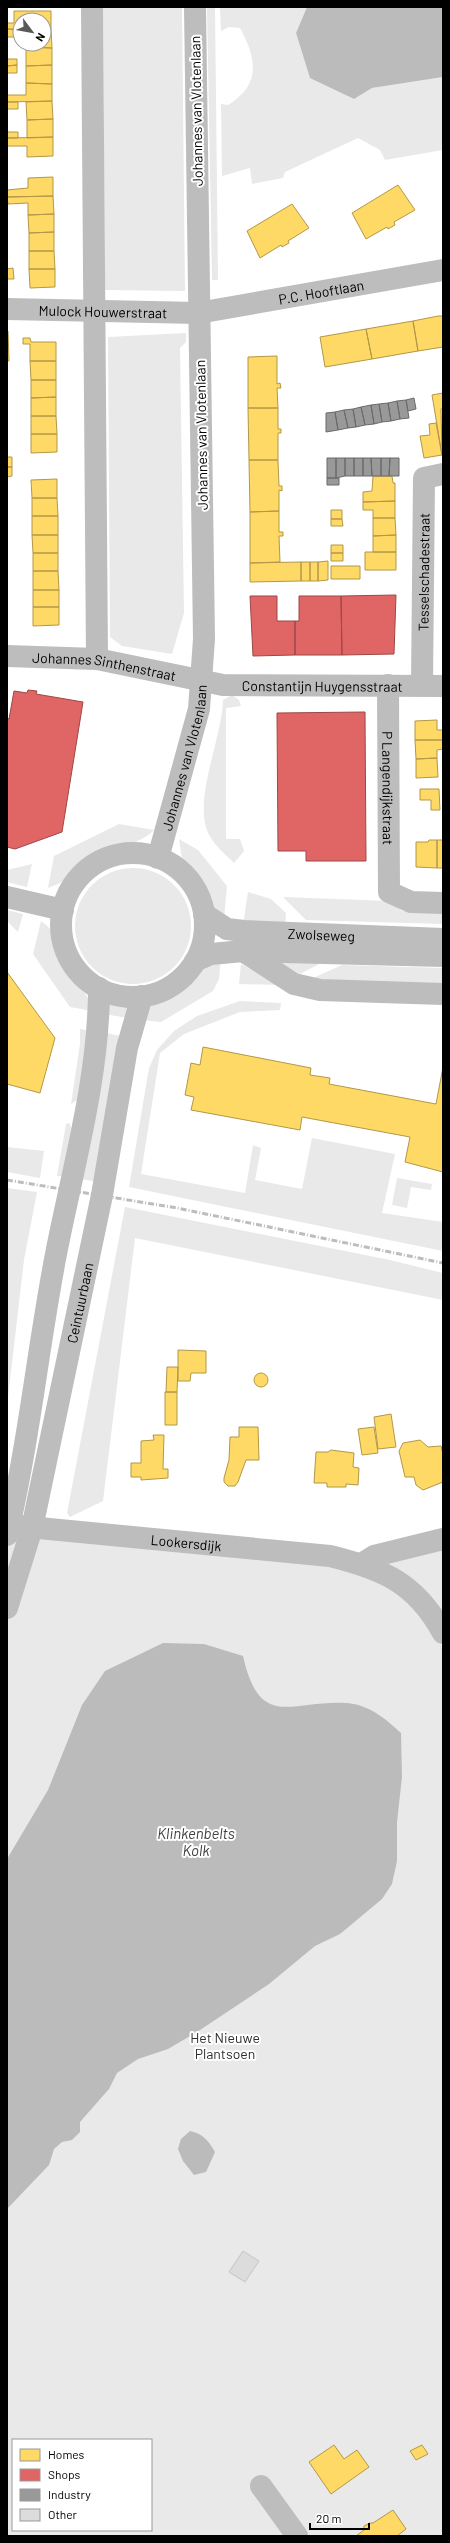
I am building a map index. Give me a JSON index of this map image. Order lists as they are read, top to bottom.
{
  "streets": {
    "street": [
      "Johannes van Vlotenlaan",
      "P.C. Hooftlaan",
      "Mulock Houwerstraat",
      "Tesselschadestraat",
      "Johannes Sinthenstraat",
      "Constantijn Huygensstraat",
      "P Langendijkstraat",
      "Zwolseweg",
      "Ceintuurbaan",
      "Lookersdijk"
    ]
  },
  "crossings": [
    ["Johannes van Vlotenlaan", "P.C. Hooftlaan"],
    ["Johannes van Vlotenlaan", "Mulock Houwerstraat"],
    ["Johannes van Vlotenlaan", "Johannes Sinthenstraat"],
    ["Johannes van Vlotenlaan", "Constantijn Huygensstraat"],
    ["Johannes van Vlotenlaan", "Zwolseweg"],
    ["Johannes van Vlotenlaan", "Ceintuurbaan"],
    ["P.C. Hooftlaan", "Mulock Houwerstraat"],
    ["Tesselschadestraat", "Constantijn Huygensstraat"],
    ["Johannes Sinthenstraat", "Constantijn Huygensstraat"],
    ["Constantijn Huygensstraat", "P Langendijkstraat"],
    ["Zwolseweg", "Ceintuurbaan"],
    ["Ceintuurbaan", "Lookersdijk"]
  ],
  "water": ["Klinkenbelts Kolk"],
  "parks": ["Het Nieuwe Plantsoen"],
  "legend": [
    "Homes",
    "Shops",
    "Industry",
    "Other"
  ],
  "scale_bar": "20 m",
  "north": "bottom right"
}
